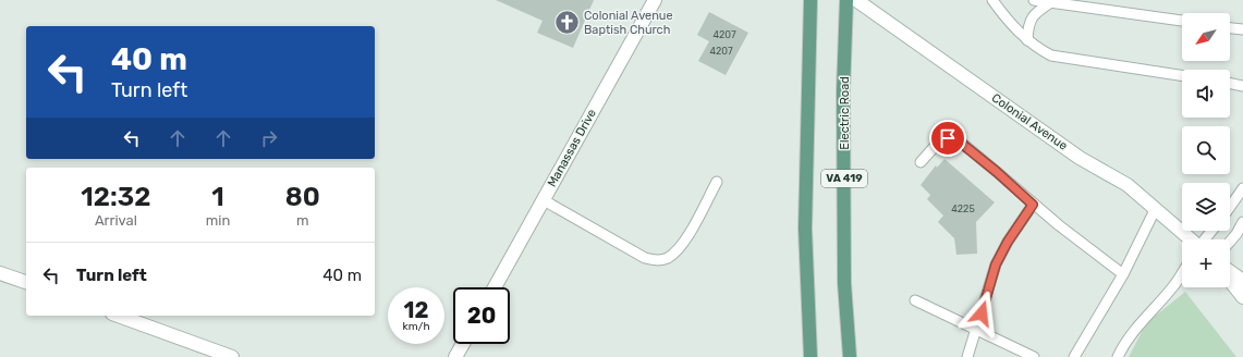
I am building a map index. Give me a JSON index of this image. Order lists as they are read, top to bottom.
{
  "streets": {
    "main road": ["Electric Road", "VA 419"],
    "street": ["Colonial Avenue", "Manassas Drive"]
  },
  "places": {
    "church": ["Colonial Avenue Baptish Church"]
  },
  "house_numbers": ["4207", "4207", "4225"],
  "north": "bottom left",
  "page": {
    "map_buttons": "+",
    "turn": ["40 m", "Turn left"],
    "eta": [
      "12:32",
      "Arrival",
      "1",
      "min",
      "80",
      "m"
    ],
    "list": [
      {
        "name": "Turn left",
        "value": "40 m"
      }
    ],
    "speed": "12 km/h",
    "limit": "20"
  }
}
